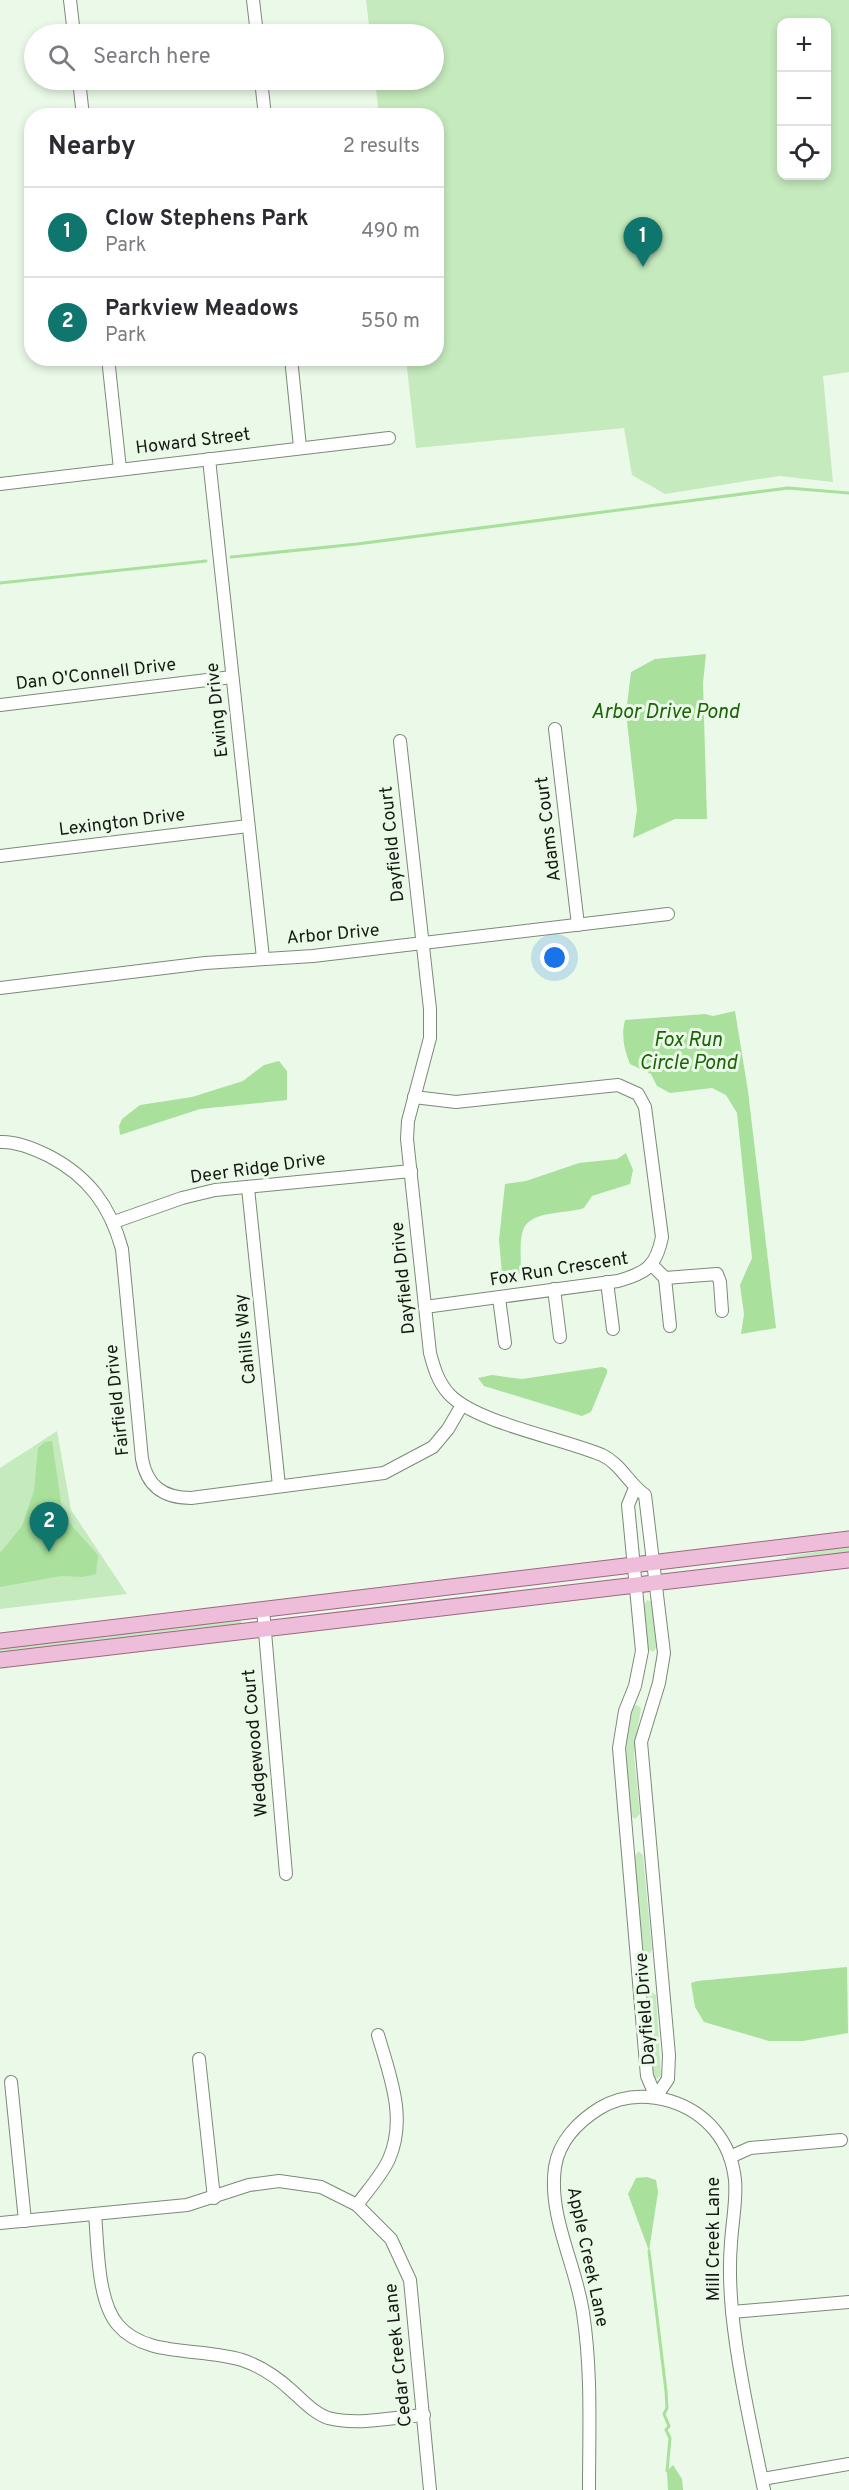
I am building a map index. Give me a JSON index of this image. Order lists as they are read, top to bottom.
{
  "streets": {
    "street": [
      "Howard Street",
      "Dan O'Connell Drive",
      "Ewing Drive",
      "Lexington Drive",
      "Adams Court",
      "Dayfield Court",
      "Arbor Drive",
      "Deer Ridge Drive",
      "Fox Run Crescent",
      "Dayfield Drive",
      "Cahills Way",
      "Fairfield Drive",
      "Wedgewood Court",
      "Mill Creek Lane",
      "Apple Creek Lane",
      "Cedar Creek Lane"
    ]
  },
  "crossings": [
    ["Howard Street", "Ewing Drive"],
    ["Dan O'Connell Drive", "Ewing Drive"],
    ["Ewing Drive", "Lexington Drive"],
    ["Ewing Drive", "Arbor Drive"],
    ["Adams Court", "Arbor Drive"],
    ["Dayfield Court", "Arbor Drive"],
    ["Dayfield Court", "Dayfield Drive"],
    ["Arbor Drive", "Dayfield Drive"],
    ["Deer Ridge Drive", "Dayfield Drive"],
    ["Deer Ridge Drive", "Cahills Way"],
    ["Deer Ridge Drive", "Fairfield Drive"],
    ["Fox Run Crescent", "Dayfield Drive"],
    ["Dayfield Drive", "Fairfield Drive"],
    ["Dayfield Drive", "Mill Creek Lane"],
    ["Dayfield Drive", "Apple Creek Lane"],
    ["Cahills Way", "Fairfield Drive"],
    ["Mill Creek Lane", "Apple Creek Lane"]
  ],
  "water": ["Arbor Drive Pond", "Fox Run Circle Pond"],
  "page": {
    "map_buttons": ["+", "−"],
    "search": "Search here",
    "heading": ["Nearby", "2 results"],
    "list": [
      {
        "mark": "1",
        "name": "Clow Stephens Park",
        "note": "Park",
        "value": "490 m"
      },
      {
        "mark": "2",
        "name": "Parkview Meadows",
        "note": "Park",
        "value": "550 m"
      }
    ],
    "pins": ["1", "2"]
  }
}
